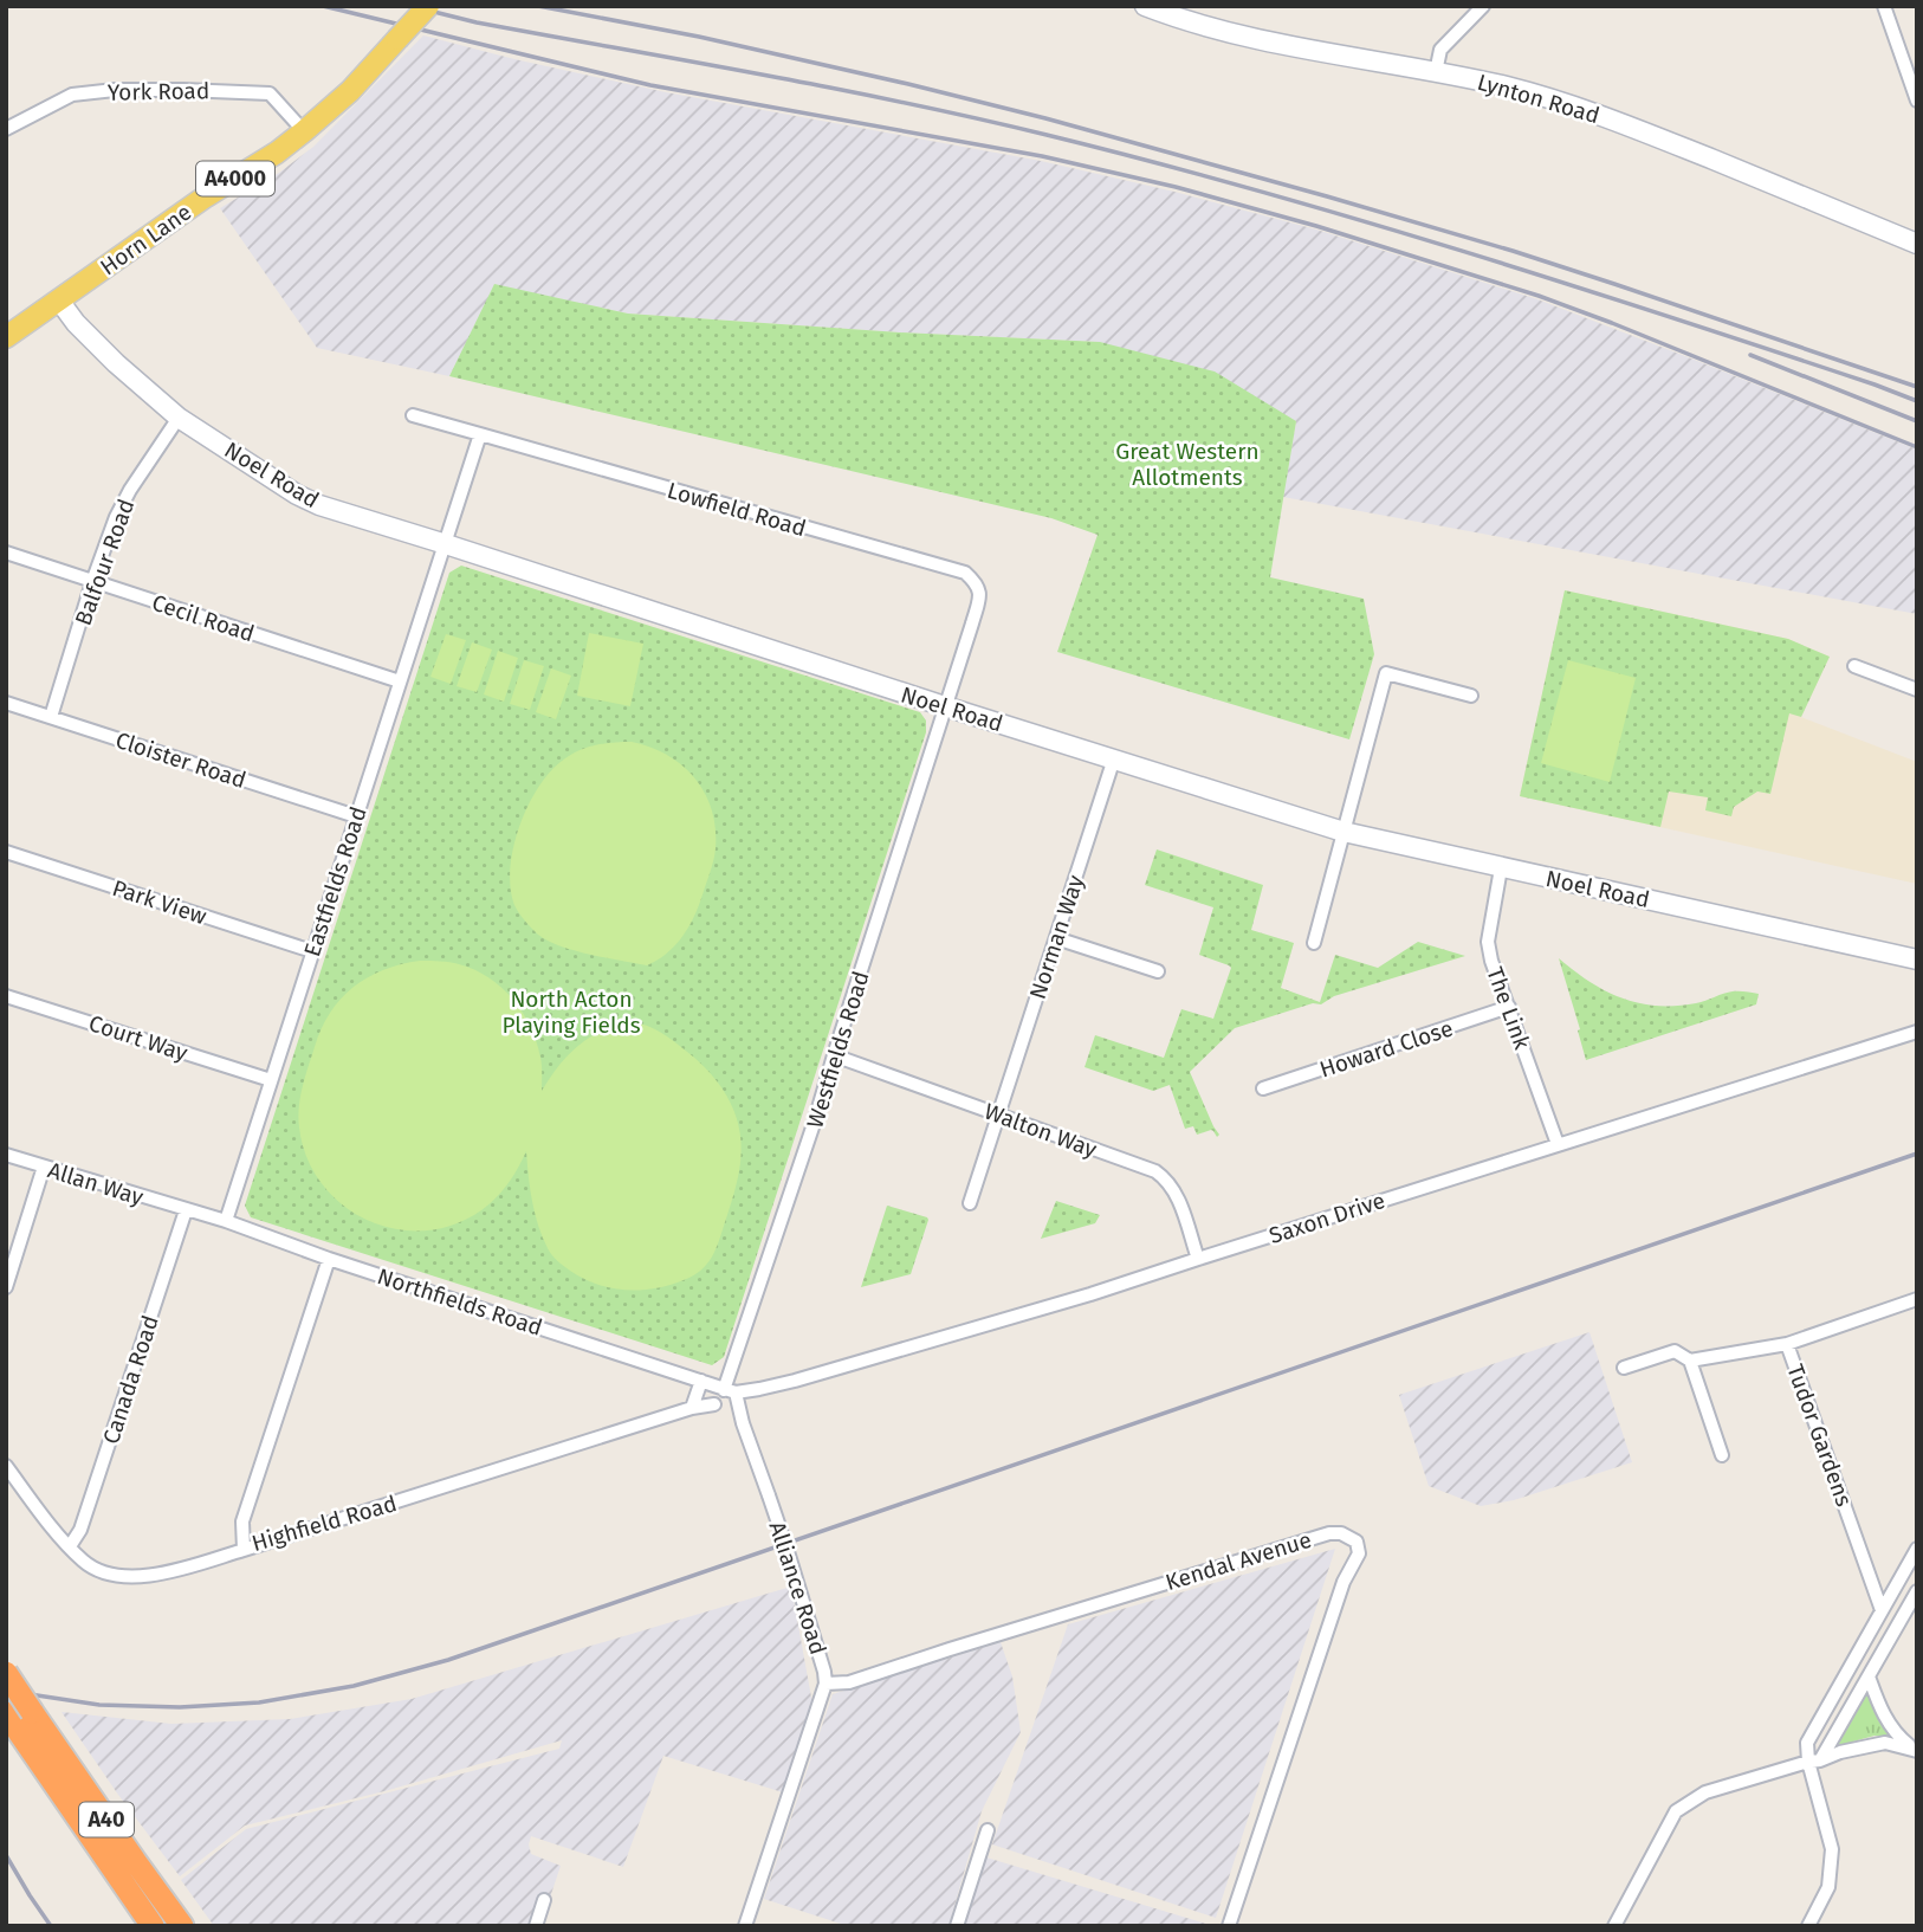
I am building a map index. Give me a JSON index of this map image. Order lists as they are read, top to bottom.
{
  "streets": {
    "highway": ["A40"],
    "main road": ["A4000", "Horn Lane"],
    "street": [
      "York Road",
      "Lynton Road",
      "Noel Road",
      "Lowfield Road",
      "Balfour Road",
      "Cecil Road",
      "Cloister Road",
      "Eastfields Road",
      "Park View",
      "Norman Way",
      "The Link",
      "Court Way",
      "Howard Close",
      "Westfields Road",
      "Walton Way",
      "Allan Way",
      "Saxon Drive",
      "Northfields Road",
      "Canada Road",
      "Tudor Gardens",
      "Highfield Road",
      "Kendal Avenue",
      "Alliance Road"
    ]
  },
  "crossings": [
    ["York Road", "Horn Lane"],
    ["Horn Lane", "Noel Road"],
    ["Noel Road", "Lowfield Road"],
    ["Noel Road", "Balfour Road"],
    ["Noel Road", "Eastfields Road"],
    ["Noel Road", "Norman Way"],
    ["Noel Road", "The Link"],
    ["Noel Road", "Westfields Road"],
    ["Lowfield Road", "Westfields Road"],
    ["Balfour Road", "Cecil Road"],
    ["Balfour Road", "Cloister Road"],
    ["Cecil Road", "Eastfields Road"],
    ["Cloister Road", "Eastfields Road"],
    ["Eastfields Road", "Park View"],
    ["Eastfields Road", "Court Way"],
    ["Eastfields Road", "Northfields Road"],
    ["Norman Way", "Walton Way"],
    ["The Link", "Howard Close"],
    ["The Link", "Saxon Drive"],
    ["Westfields Road", "Walton Way"],
    ["Westfields Road", "Saxon Drive"],
    ["Westfields Road", "Northfields Road"],
    ["Westfields Road", "Alliance Road"],
    ["Walton Way", "Saxon Drive"],
    ["Allan Way", "Northfields Road"],
    ["Allan Way", "Canada Road"],
    ["Saxon Drive", "Northfields Road"],
    ["Saxon Drive", "Alliance Road"],
    ["Northfields Road", "Canada Road"],
    ["Northfields Road", "Highfield Road"],
    ["Northfields Road", "Alliance Road"],
    ["Kendal Avenue", "Alliance Road"]
  ],
  "parks": ["Great Western Allotments", "North Acton Playing Fields"]
}
